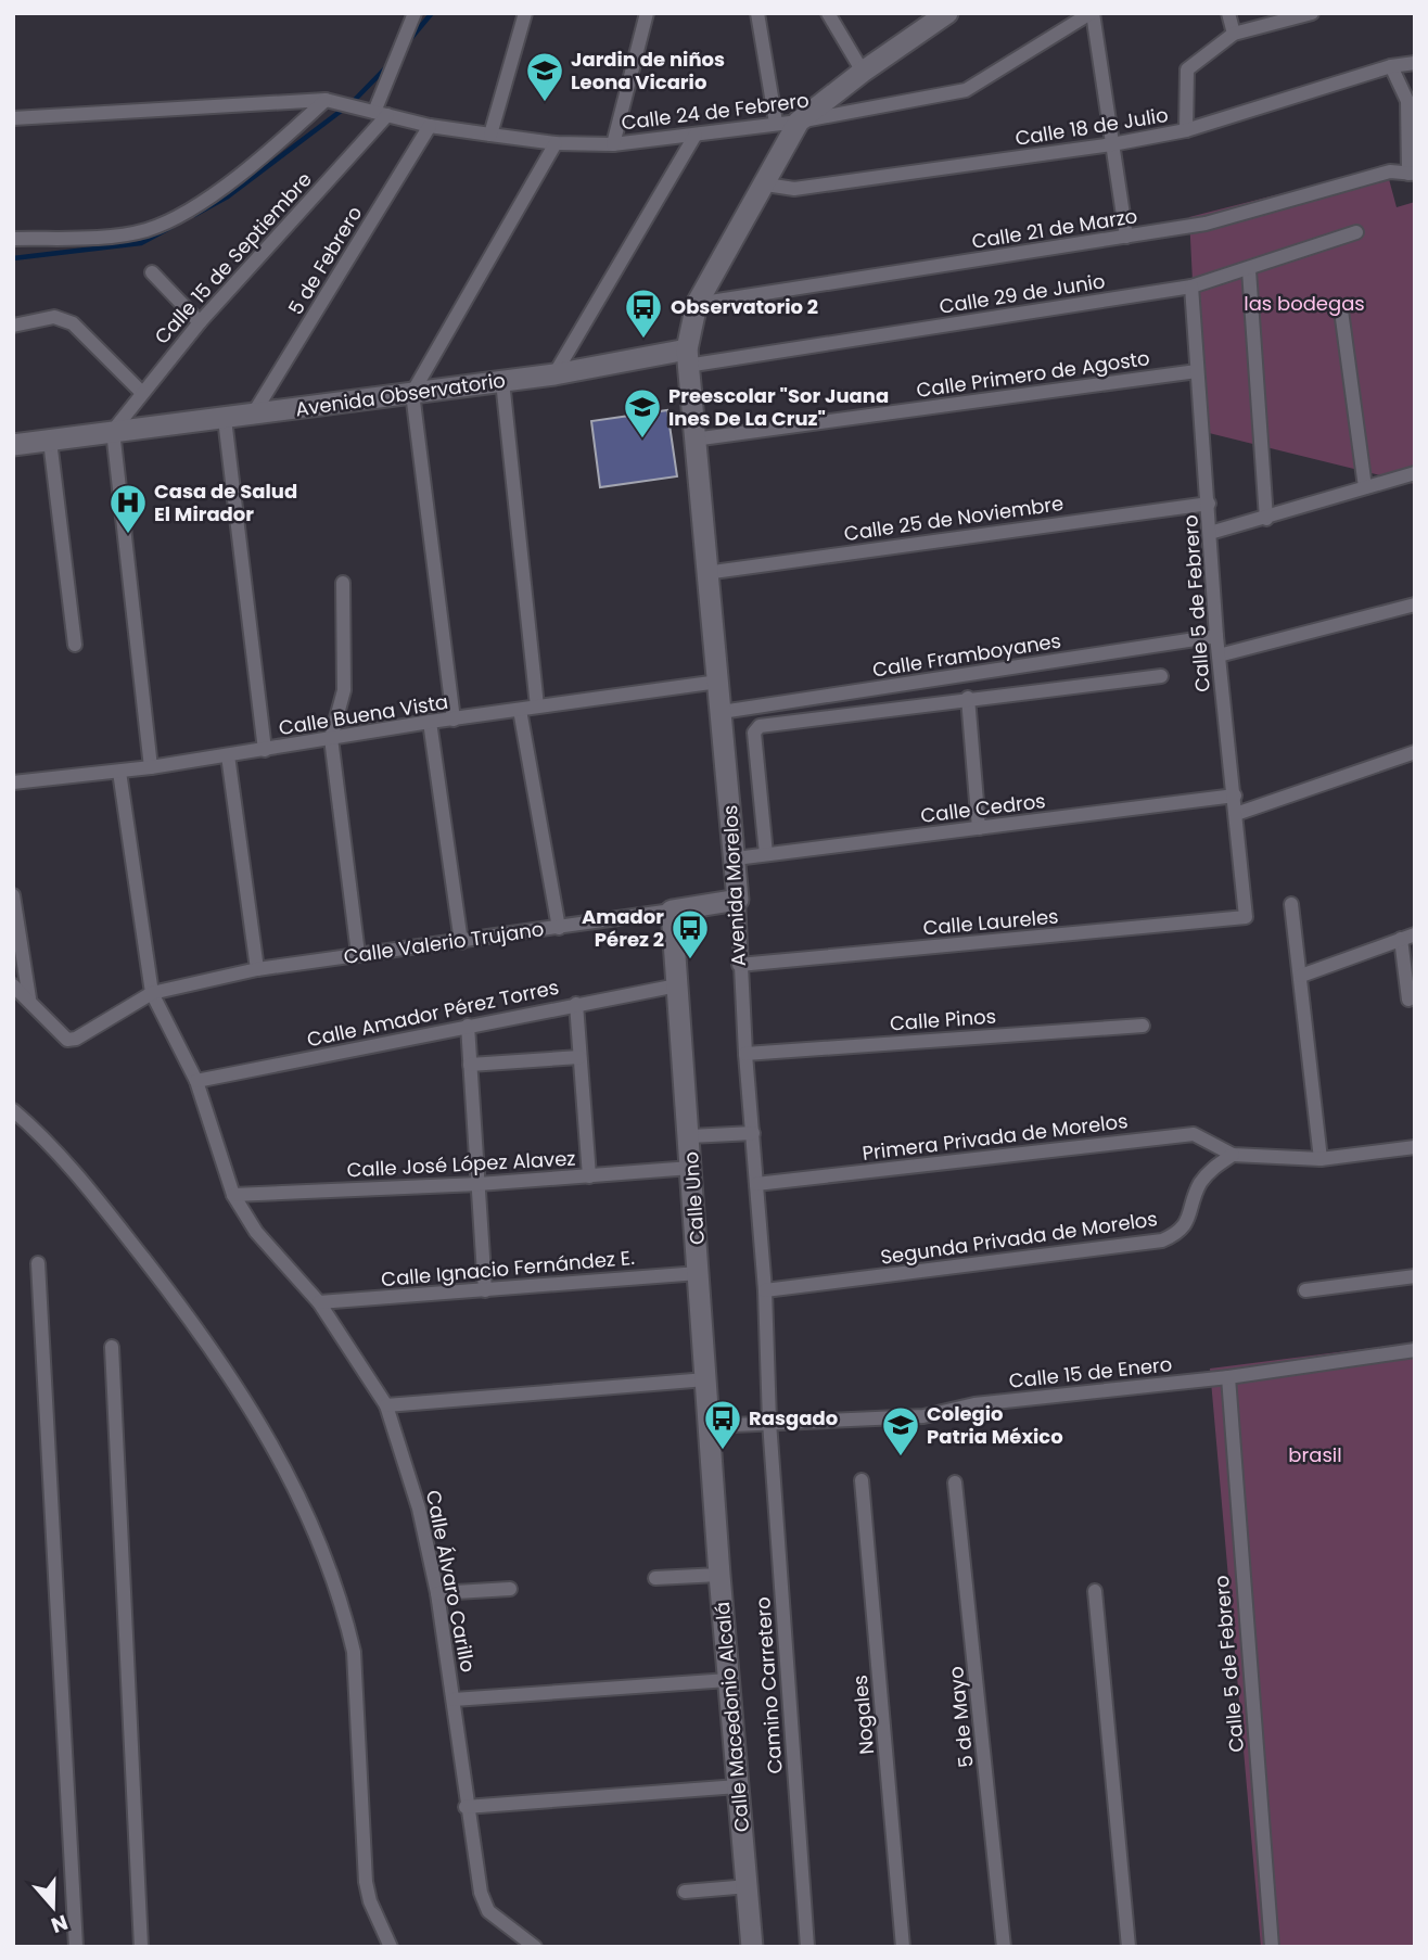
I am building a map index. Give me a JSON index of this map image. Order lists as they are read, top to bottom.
{
  "streets": {
    "street": [
      "Calle 24 de Febrero",
      "Calle 18 de Julio",
      "Calle 21 de Marzo",
      "Calle 15 de Septiembre",
      "5 de Febrero",
      "Calle 29 de Junio",
      "Calle Primero de Agosto",
      "Avenida Observatorio",
      "Calle 25 de Noviembre",
      "Calle 5 de Febrero",
      "Calle Framboyanes",
      "Calle Buena Vista",
      "Calle Cedros",
      "Avenida Morelos",
      "Calle Laureles",
      "Calle Valerio Trujano",
      "Calle Amador Pérez Torres",
      "Calle Pinos",
      "Primera Privada de Morelos",
      "Calle José López Alavez",
      "Calle Uno",
      "Segunda Privada de Morelos",
      "Calle Ignacio Fernández E.",
      "Calle 15 de Enero",
      "Calle Álvaro Carillo",
      "Camino Carretero",
      "Nogales",
      "Calle Macedonio Alcalá",
      "5 de Mayo"
    ]
  },
  "crossings": [
    ["Calle 24 de Febrero", "Calle 15 de Septiembre"],
    ["Calle 24 de Febrero", "5 de Febrero"],
    ["Calle 24 de Febrero", "Avenida Morelos"],
    ["Calle 18 de Julio", "Avenida Morelos"],
    ["Calle 21 de Marzo", "Avenida Morelos"],
    ["Calle 15 de Septiembre", "Avenida Observatorio"],
    ["5 de Febrero", "Avenida Observatorio"],
    ["Calle 29 de Junio", "Avenida Observatorio"],
    ["Calle 29 de Junio", "Calle 5 de Febrero"],
    ["Calle 29 de Junio", "Avenida Morelos"],
    ["Calle Primero de Agosto", "Calle 5 de Febrero"],
    ["Calle Primero de Agosto", "Avenida Morelos"],
    ["Avenida Observatorio", "Avenida Morelos"],
    ["Calle 25 de Noviembre", "Calle 5 de Febrero"],
    ["Calle 25 de Noviembre", "Avenida Morelos"],
    ["Calle 5 de Febrero", "Calle Framboyanes"],
    ["Calle 5 de Febrero", "Calle Cedros"],
    ["Calle 5 de Febrero", "Calle Laureles"],
    ["Calle 5 de Febrero", "Calle 15 de Enero"],
    ["Calle Framboyanes", "Avenida Morelos"],
    ["Calle Buena Vista", "Avenida Morelos"],
    ["Calle Buena Vista", "Calle Álvaro Carillo"],
    ["Calle Cedros", "Avenida Morelos"],
    ["Avenida Morelos", "Calle Laureles"],
    ["Avenida Morelos", "Calle Valerio Trujano"],
    ["Avenida Morelos", "Calle Pinos"],
    ["Avenida Morelos", "Primera Privada de Morelos"],
    ["Avenida Morelos", "Segunda Privada de Morelos"],
    ["Avenida Morelos", "Calle 15 de Enero"],
    ["Avenida Morelos", "Camino Carretero"],
    ["Calle Valerio Trujano", "Calle Uno"],
    ["Calle Valerio Trujano", "Calle Álvaro Carillo"],
    ["Calle Amador Pérez Torres", "Calle Uno"],
    ["Calle Amador Pérez Torres", "Calle Álvaro Carillo"],
    ["Primera Privada de Morelos", "Segunda Privada de Morelos"],
    ["Calle José López Alavez", "Calle Uno"],
    ["Calle José López Alavez", "Calle Álvaro Carillo"],
    ["Calle Uno", "Calle Ignacio Fernández E."],
    ["Calle Uno", "Calle 15 de Enero"],
    ["Calle Uno", "Calle Macedonio Alcalá"],
    ["Calle Ignacio Fernández E.", "Calle Álvaro Carillo"],
    ["Calle 15 de Enero", "Camino Carretero"]
  ],
  "parks": ["las bodegas", "brasil"],
  "places": {
    "school or university": ["Jardin de niños Leona Vicario", "Preescolar \"Sor Juana Ines De La Cruz\"", "Colegio Patria México"],
    "bus stop": ["Observatorio 2", "Amador Pérez 2", "Rasgado"],
    "hospital": ["Casa de Salud El Mirador"]
  },
  "north": "bottom"
}
